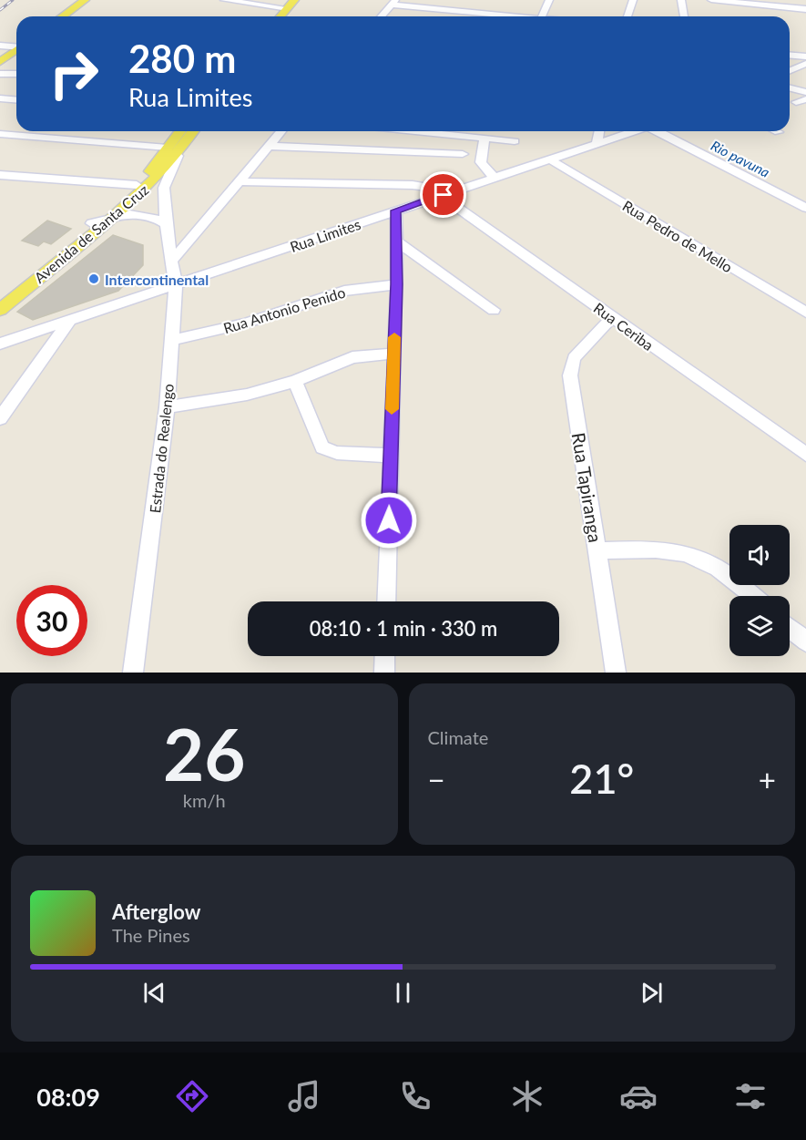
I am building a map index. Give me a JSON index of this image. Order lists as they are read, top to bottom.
{
  "streets": {
    "main road": ["Avenida de Santa Cruz"],
    "street": [
      "Rua Limites",
      "Rua Pedro de Mello",
      "Rua Antonio Penido",
      "Rua Ceriba",
      "Estrada do Realengo",
      "Rua Tapiranga"
    ]
  },
  "crossings": [
    ["Avenida de Santa Cruz", "Estrada do Realengo"],
    ["Rua Limites", "Rua Pedro de Mello"],
    ["Rua Limites", "Rua Ceriba"],
    ["Rua Limites", "Estrada do Realengo"],
    ["Rua Antonio Penido", "Estrada do Realengo"],
    ["Rua Ceriba", "Rua Tapiranga"]
  ],
  "water": ["Rio pavuna"],
  "places": ["Intercontinental"],
  "page": {
    "turn": ["280 m", "Rua Limites"],
    "limit": "30",
    "trip": "08:10 · 1 min · 330 m",
    "tile": [
      ["26", "km/h"],
      "Climate"
    ],
    "heat": ["−", "21°", "+"],
    "song": ["Afterglow", "The Pines"],
    "tabs": "08:09"
  }
}
